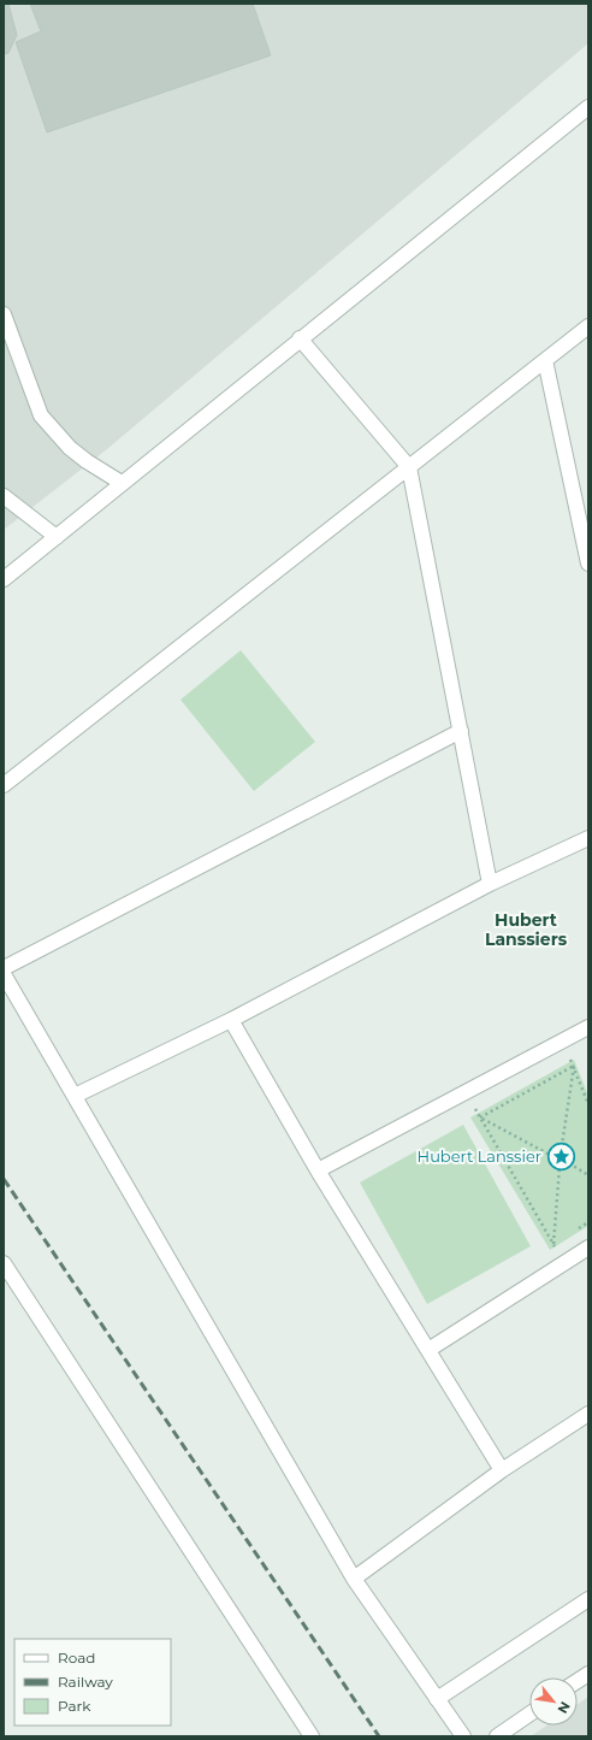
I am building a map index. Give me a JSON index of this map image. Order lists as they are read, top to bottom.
{
  "districts": ["Hubert Lanssiers"],
  "places": {
    "place": ["Hubert Lanssier"]
  },
  "legend": ["Road", "Railway", "Park"],
  "north": "bottom right"
}
